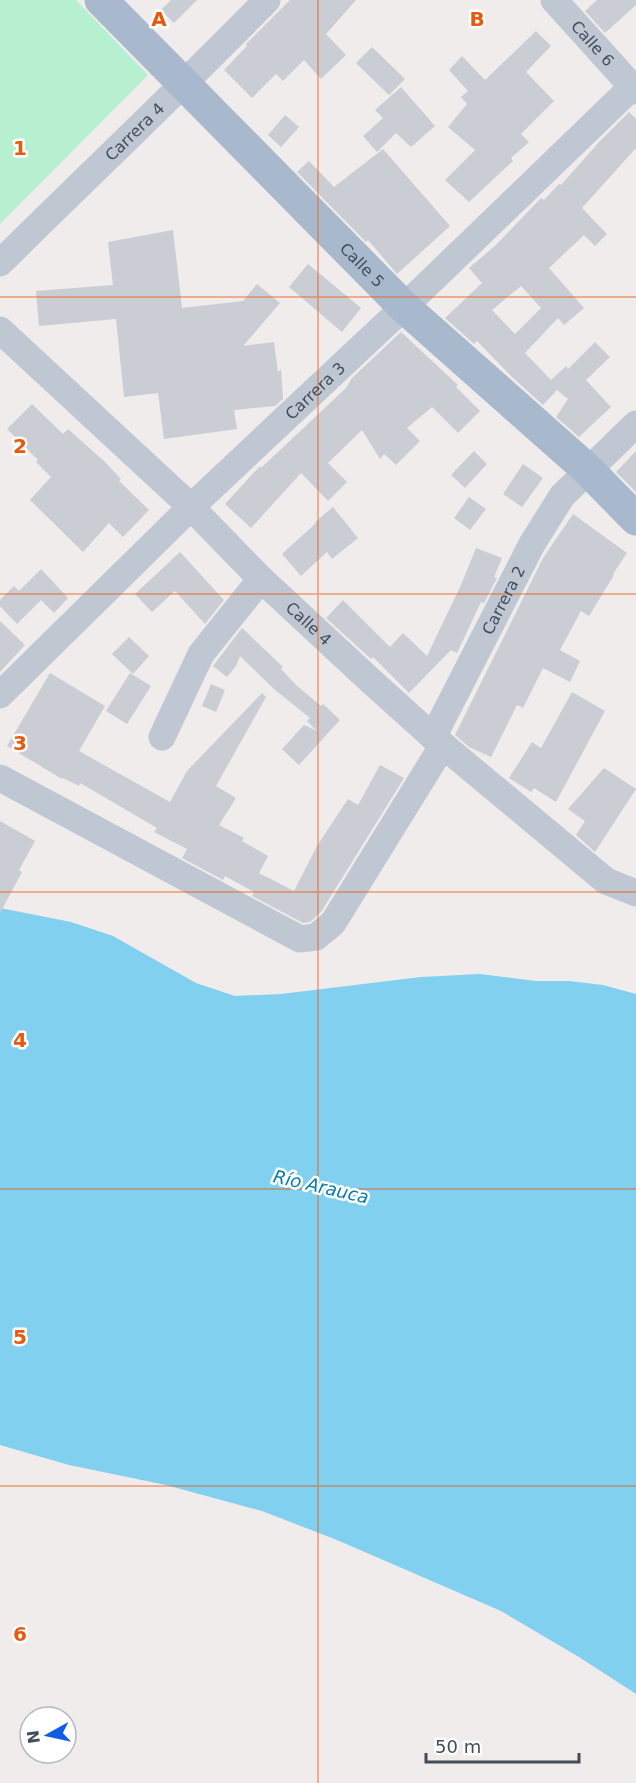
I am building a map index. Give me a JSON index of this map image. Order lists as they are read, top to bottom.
{
  "streets": {
    "main road": ["Calle 5"],
    "street": [
      "Calle 6",
      "Carrera 4",
      "Carrera 3",
      "Carrera 2",
      "Calle 4"
    ]
  },
  "crossings": [
    ["Calle 6", "Carrera 3"],
    ["Carrera 4", "Calle 5"],
    ["Calle 5", "Carrera 3"],
    ["Calle 5", "Carrera 2"],
    ["Carrera 3", "Calle 4"],
    ["Carrera 2", "Calle 4"]
  ],
  "water": ["Río Arauca"],
  "scale_bar": "50 m",
  "north": "left",
  "grid": {
    "columns": ["A", "B"],
    "rows": [
      "1",
      "2",
      "3",
      "4",
      "5",
      "6"
    ]
  }
}
